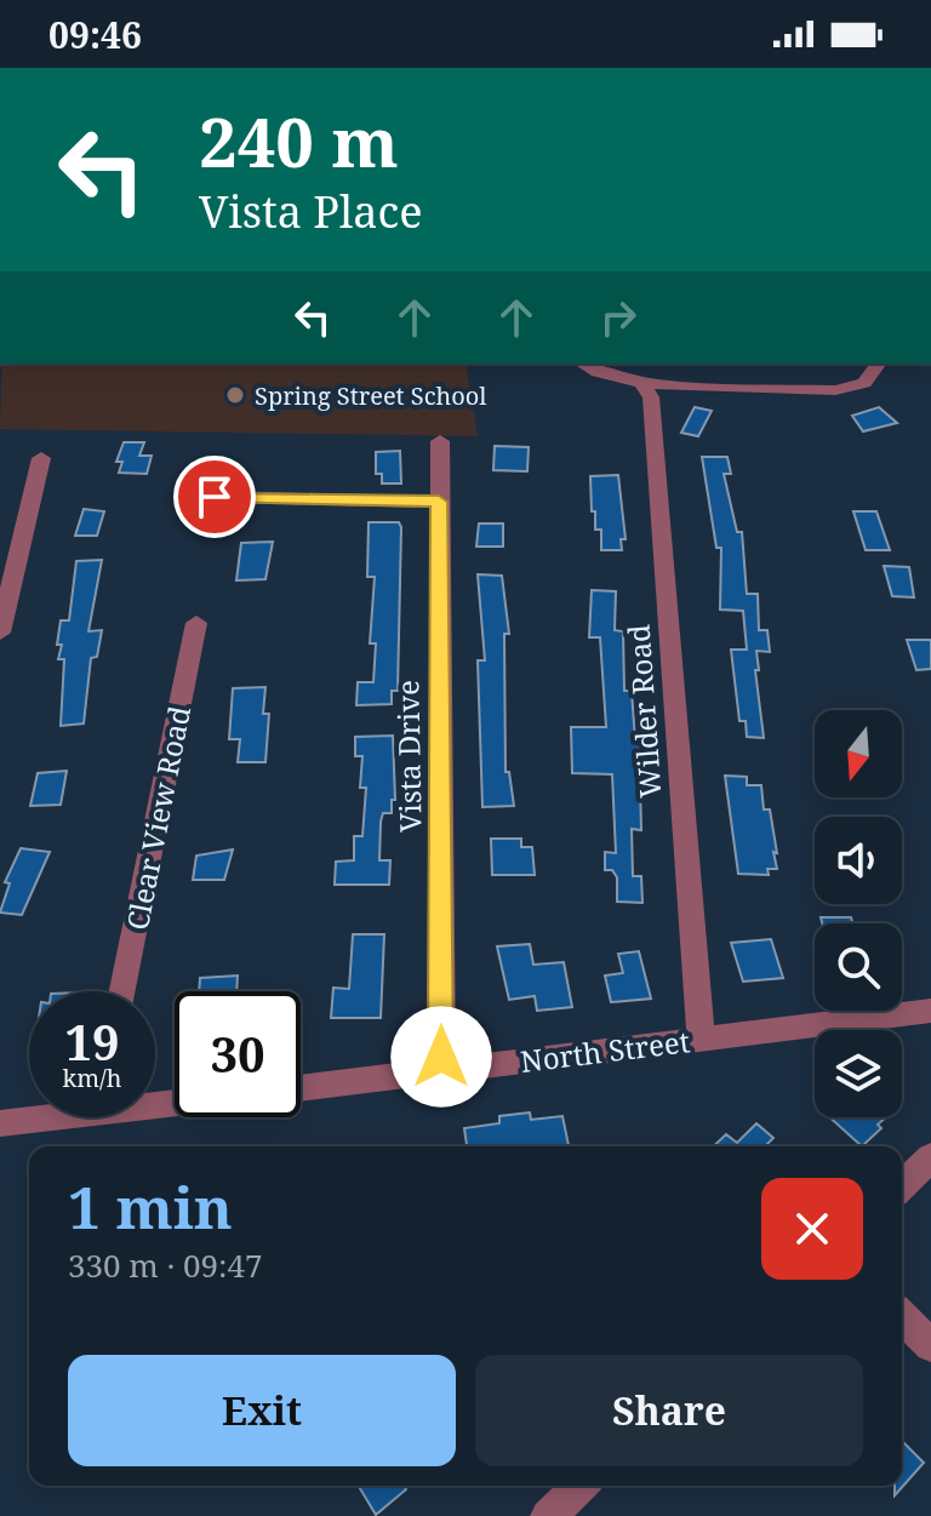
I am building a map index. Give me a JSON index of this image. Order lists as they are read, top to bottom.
{
  "streets": {
    "street": [
      "Wilder Road",
      "Vista Drive",
      "Clear View Road",
      "North Street"
    ]
  },
  "crossings": [
    ["Wilder Road", "North Street"],
    ["Vista Drive", "North Street"]
  ],
  "places": ["Spring Street School"],
  "north": "bottom",
  "page": {
    "status": "09:46",
    "turn": ["240 m", "Vista Place"],
    "speed": "19 km/h",
    "limit": "30",
    "heading": ["1 min", "330 m · 09:47"],
    "buttons": ["Exit", "Share"]
  }
}
